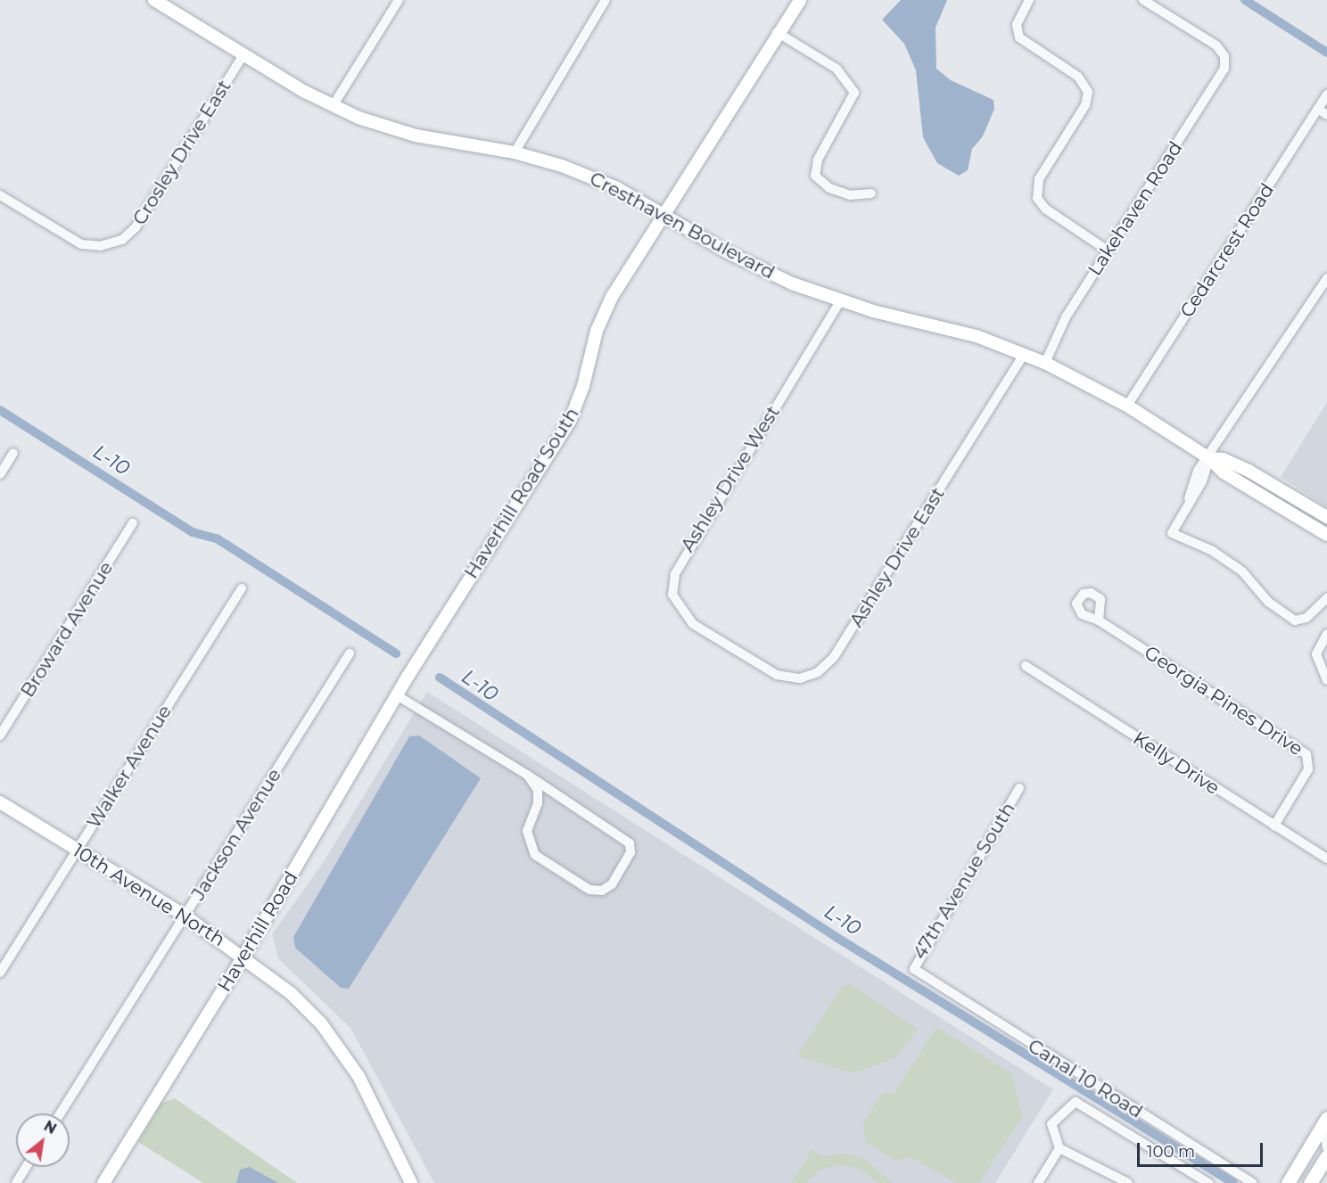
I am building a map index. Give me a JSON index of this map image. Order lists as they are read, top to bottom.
{
  "streets": {
    "street": [
      "Crosley Drive East",
      "Lakehaven Road",
      "Cresthaven Boulevard",
      "Cedarcrest Road",
      "Ashley Drive West",
      "Haverhill Road South",
      "Ashley Drive East",
      "Broward Avenue",
      "Georgia Pines Drive",
      "Kelly Drive",
      "Walker Avenue",
      "Jackson Avenue",
      "47th Avenue South",
      "10th Avenue North",
      "Haverhill Road",
      "Canal 10 Road"
    ]
  },
  "crossings": [
    ["Crosley Drive East", "Cresthaven Boulevard"],
    ["Lakehaven Road", "Cresthaven Boulevard"],
    ["Cresthaven Boulevard", "Cedarcrest Road"],
    ["Cresthaven Boulevard", "Ashley Drive West"],
    ["Cresthaven Boulevard", "Haverhill Road South"],
    ["Cresthaven Boulevard", "Ashley Drive East"],
    ["Ashley Drive West", "Ashley Drive East"],
    ["Haverhill Road South", "Haverhill Road"],
    ["Georgia Pines Drive", "Kelly Drive"],
    ["Walker Avenue", "10th Avenue North"],
    ["Jackson Avenue", "10th Avenue North"],
    ["47th Avenue South", "Canal 10 Road"],
    ["10th Avenue North", "Haverhill Road"]
  ],
  "water": ["L-10"],
  "scale_bar": "100 m",
  "north": "top right"
}
